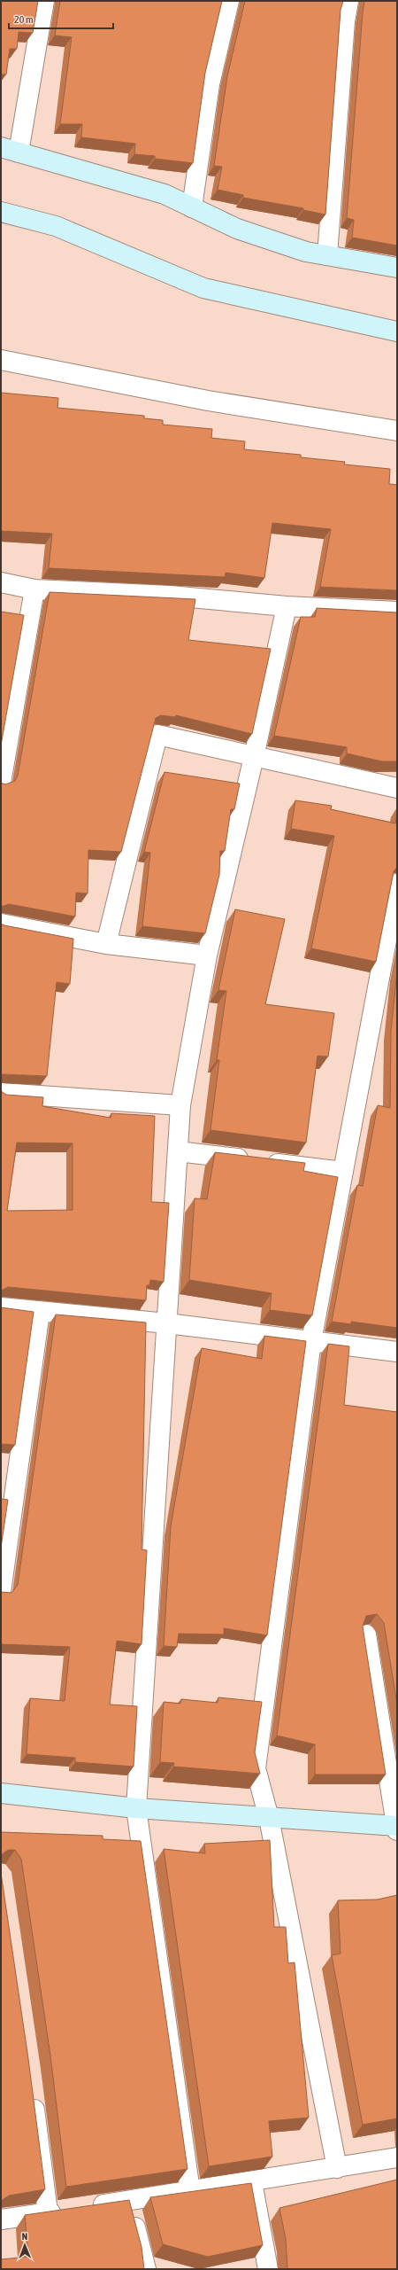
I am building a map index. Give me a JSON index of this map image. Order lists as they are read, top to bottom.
{
  "scale_bar": "20 m",
  "north": "top"
}
